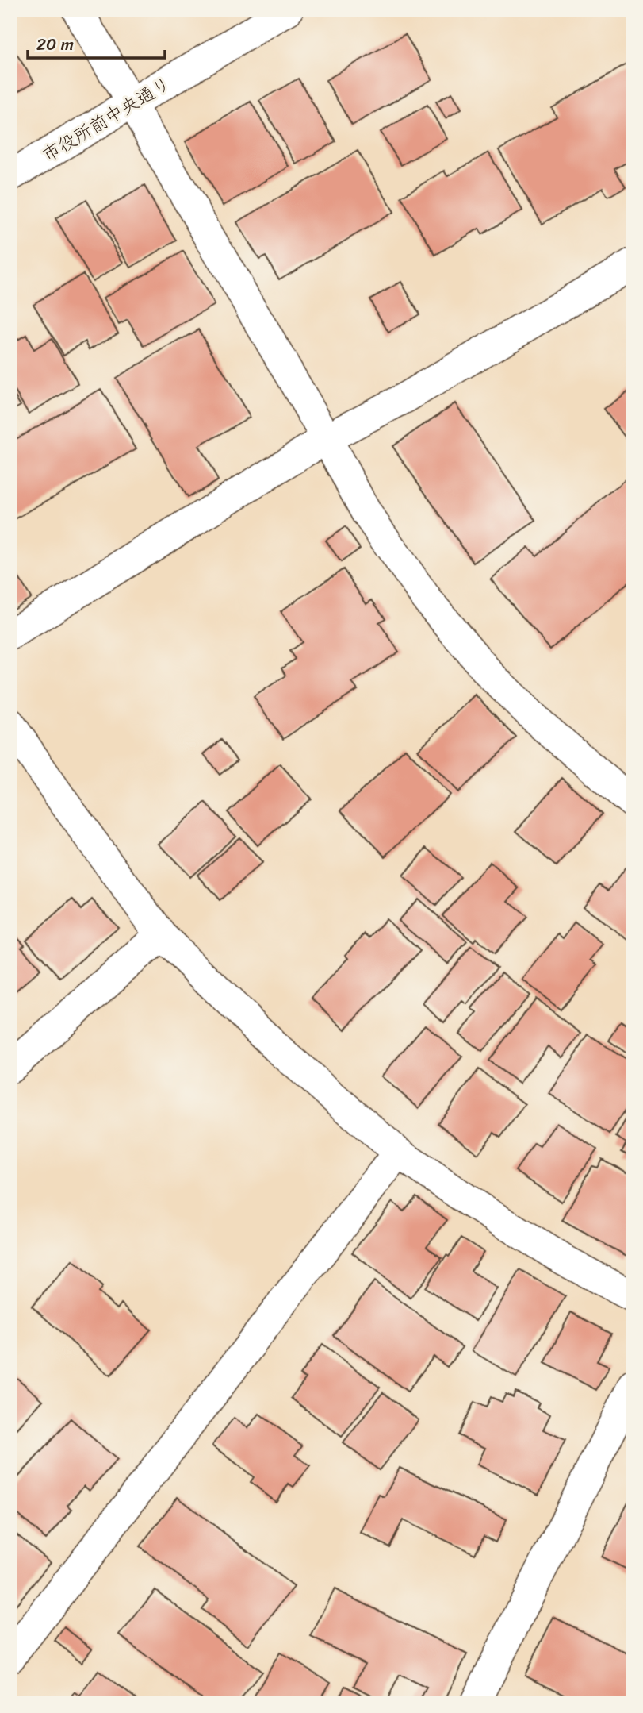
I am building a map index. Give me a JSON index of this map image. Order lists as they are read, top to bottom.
{
  "streets": {
    "street": ["市役所前中央通り"]
  },
  "scale_bar": "20 m"
}
